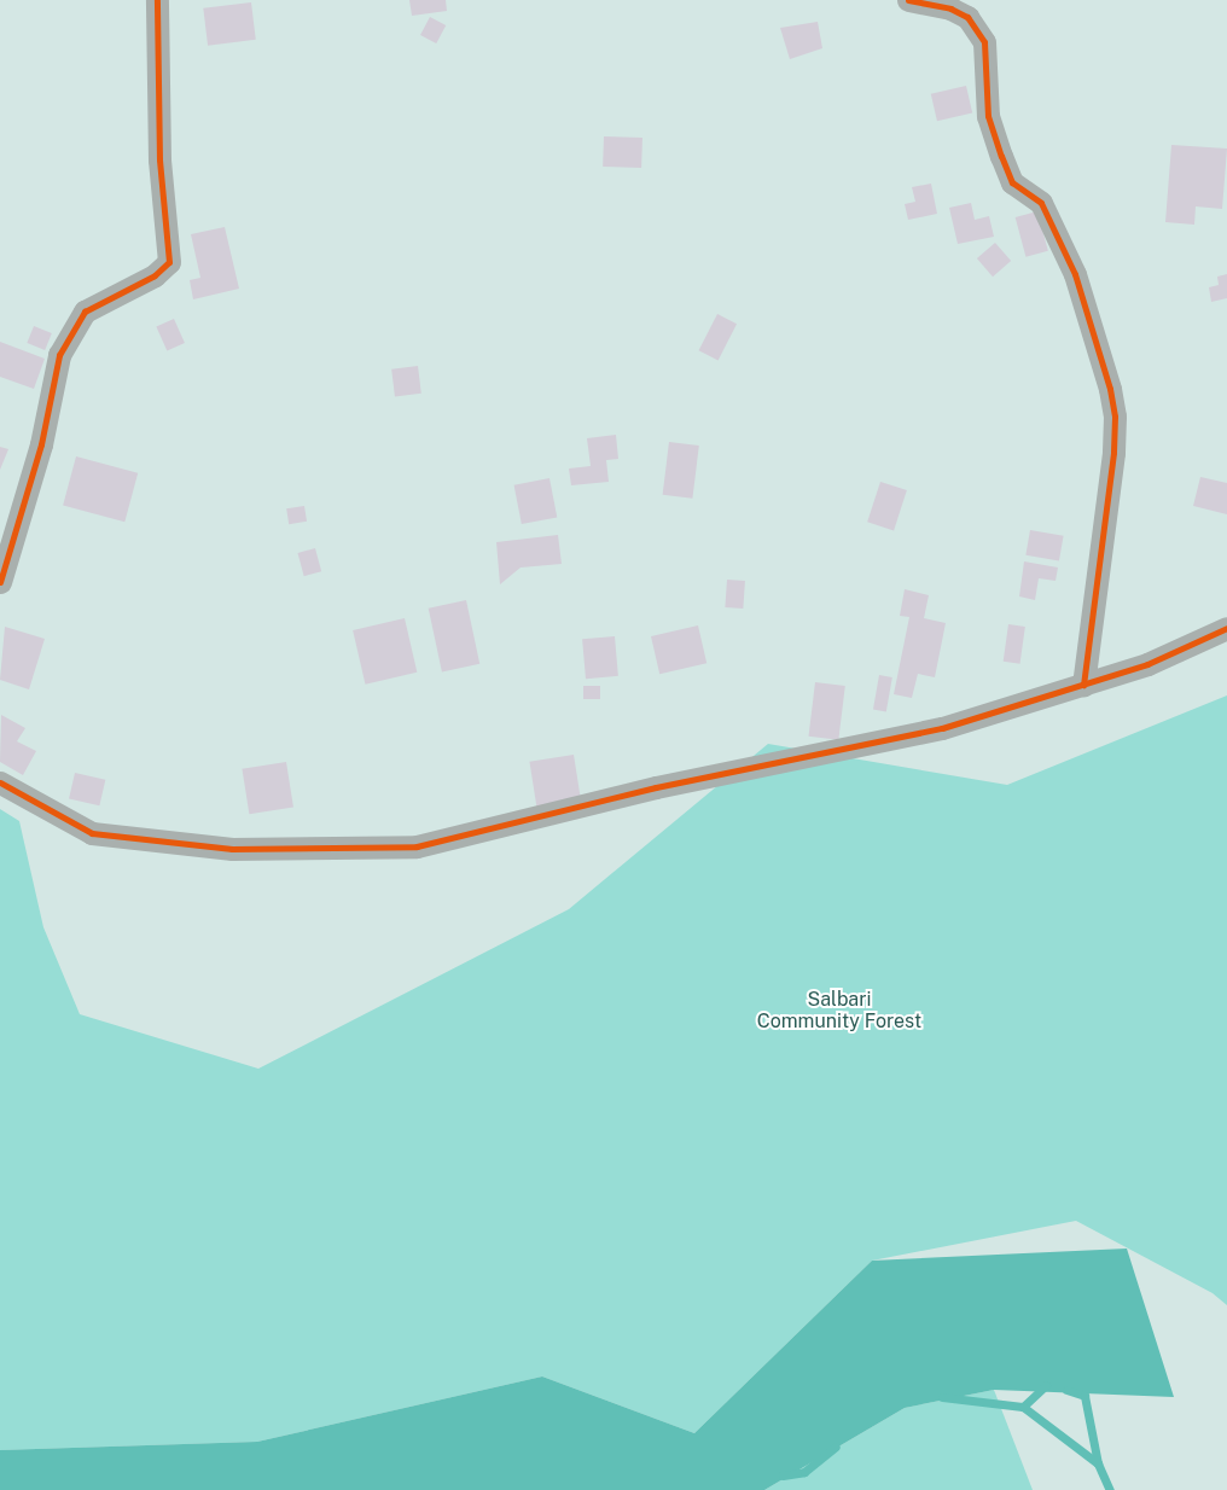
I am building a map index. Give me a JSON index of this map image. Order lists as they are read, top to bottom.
{
  "parks": ["Salbari Community Forest"]
}
